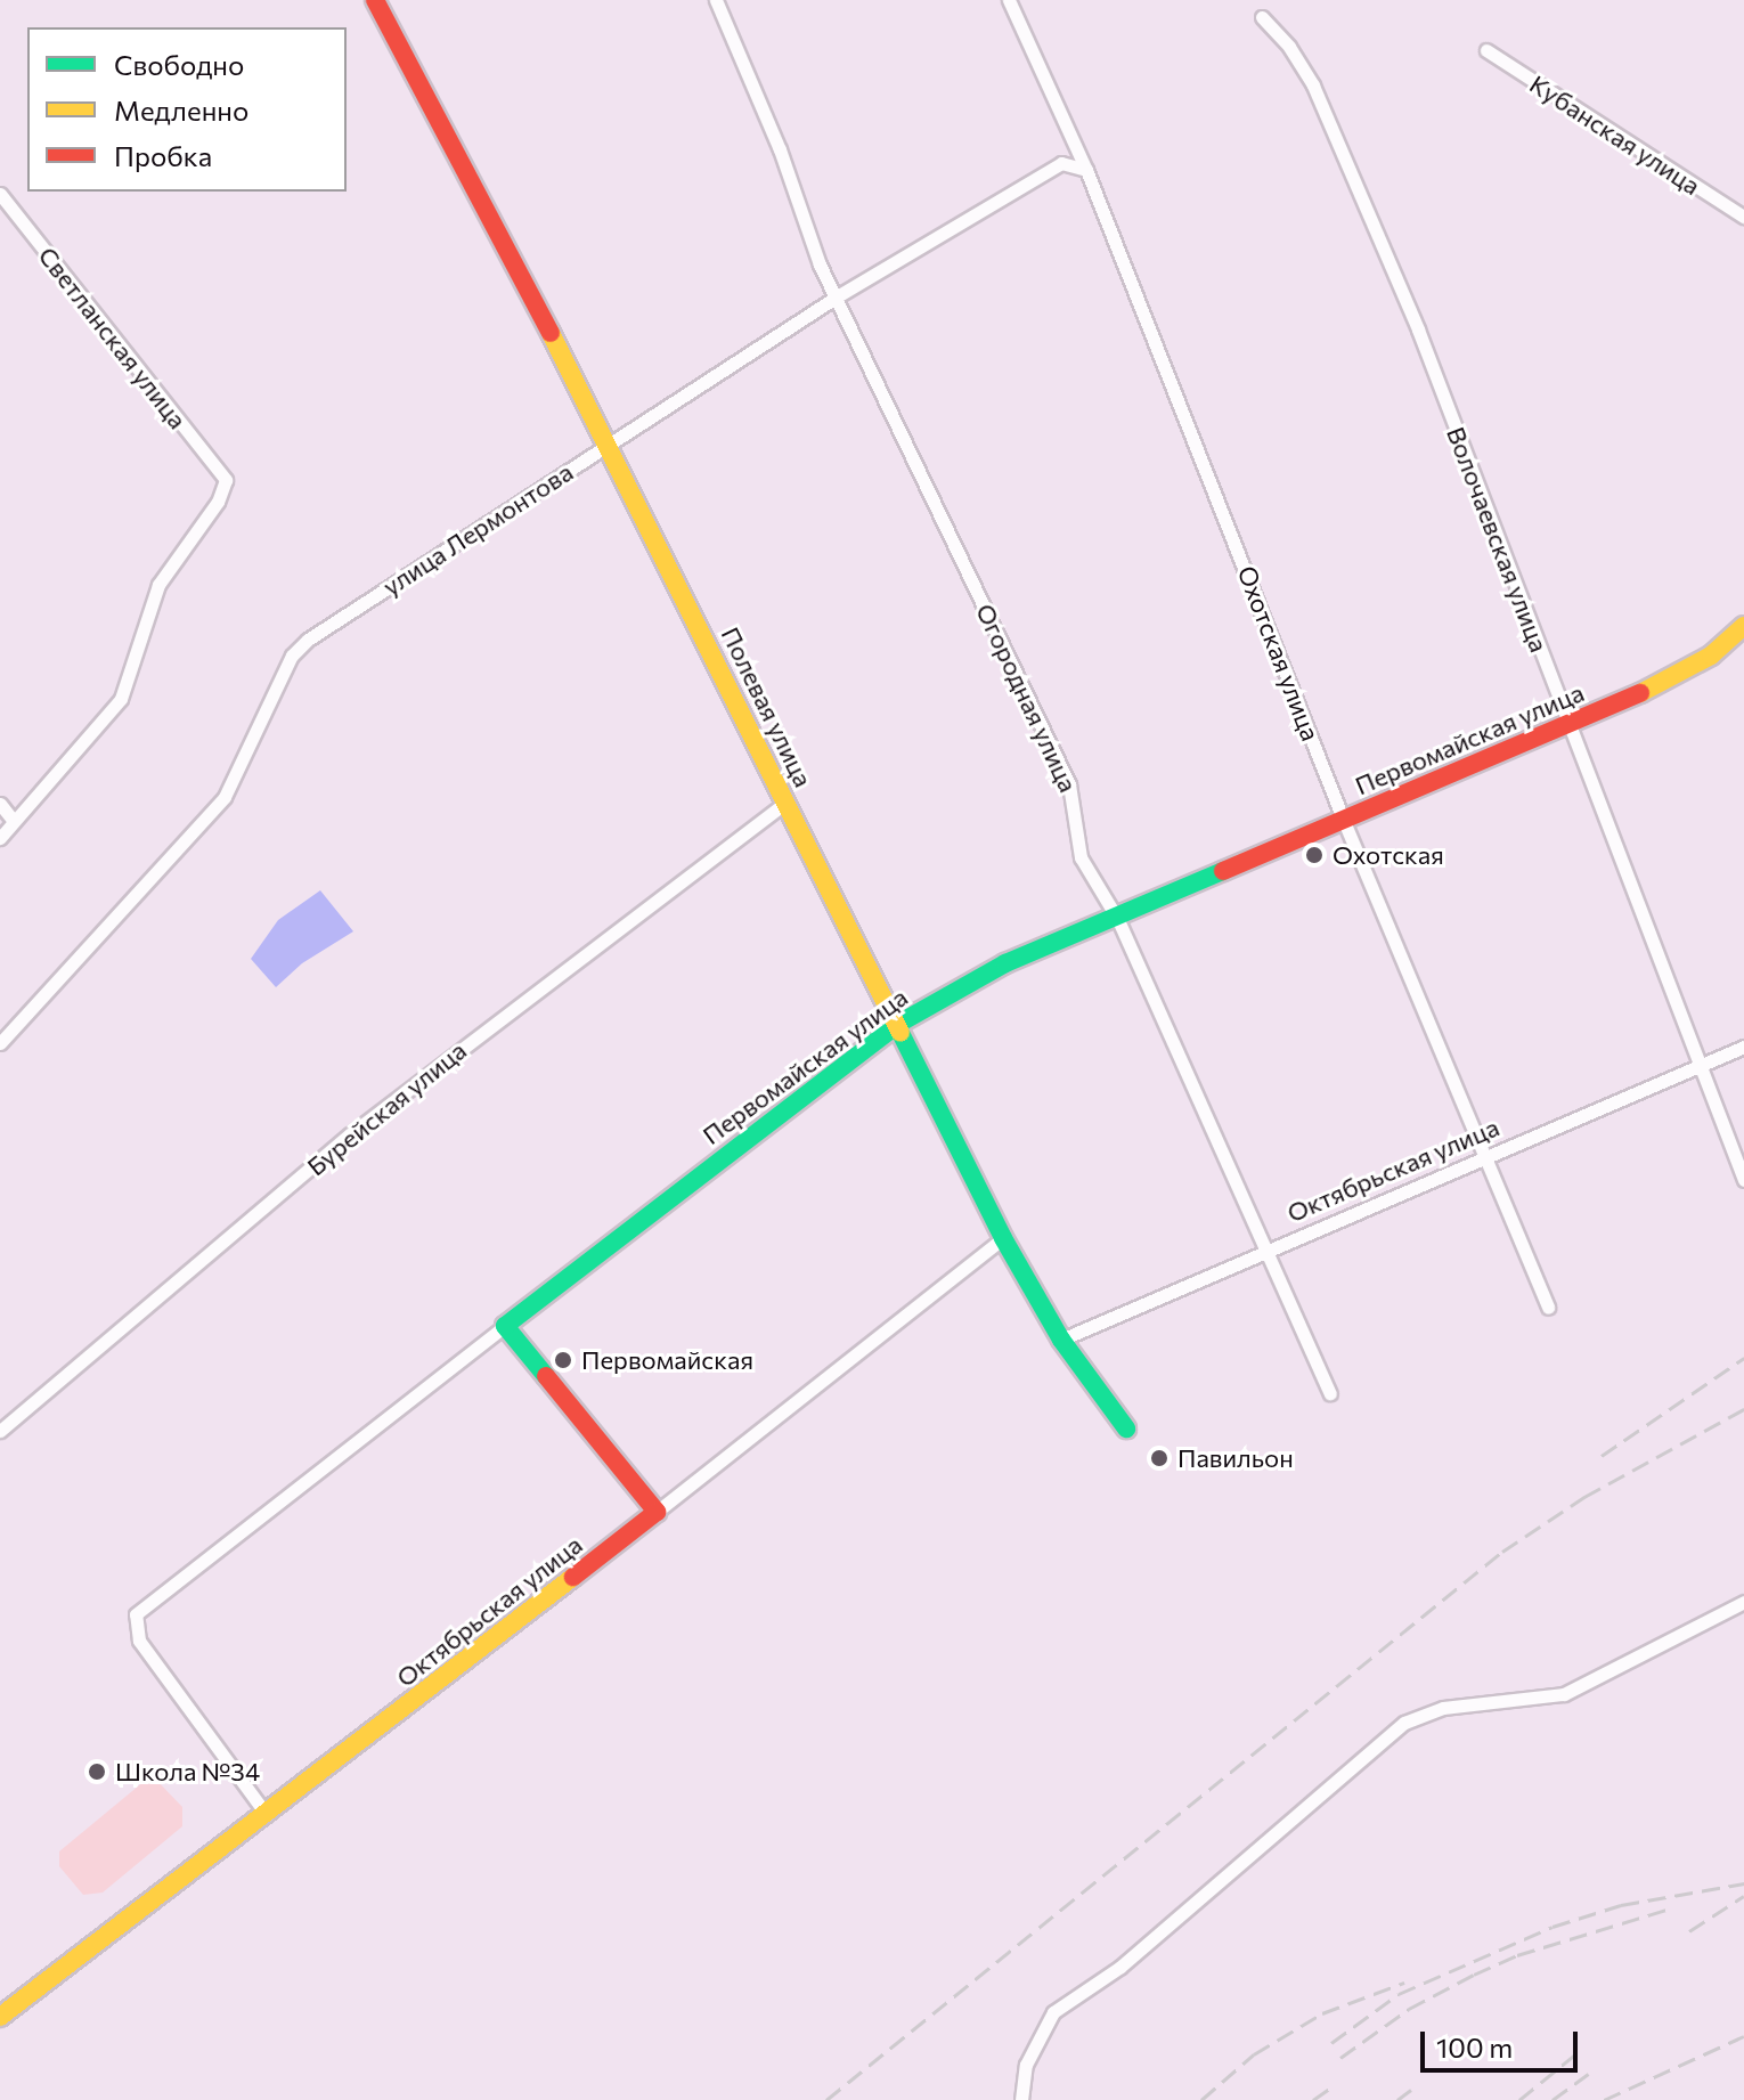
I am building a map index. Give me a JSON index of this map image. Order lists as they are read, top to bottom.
{
  "streets": {
    "main road": ["Полевая улица", "Первомайская улица", "Октябрьская улица"],
    "street": [
      "Кубанская улица",
      "Светланская улица",
      "улица Лермонтова",
      "Волочаевская улица",
      "Охотская улица",
      "Огородная улица",
      "Бурейская улица"
    ]
  },
  "crossings": [
    ["улица Лермонтова", "Охотская улица"],
    ["улица Лермонтова", "Огородная улица"],
    ["улица Лермонтова", "Полевая улица"],
    ["Волочаевская улица", "Первомайская улица"],
    ["Волочаевская улица", "Октябрьская улица"],
    ["Охотская улица", "Первомайская улица"],
    ["Охотская улица", "Октябрьская улица"],
    ["Огородная улица", "Первомайская улица"],
    ["Огородная улица", "Октябрьская улица"],
    ["Полевая улица", "Первомайская улица"],
    ["Полевая улица", "Бурейская улица"],
    ["Полевая улица", "Октябрьская улица"],
    ["Первомайская улица", "Октябрьская улица"]
  ],
  "places": [
    "Охотская",
    "Первомайская",
    "Павильон",
    "Школа №34"
  ],
  "legend": ["Свободно", "Медленно", "Пробка"],
  "scale_bar": "100 m"
}
